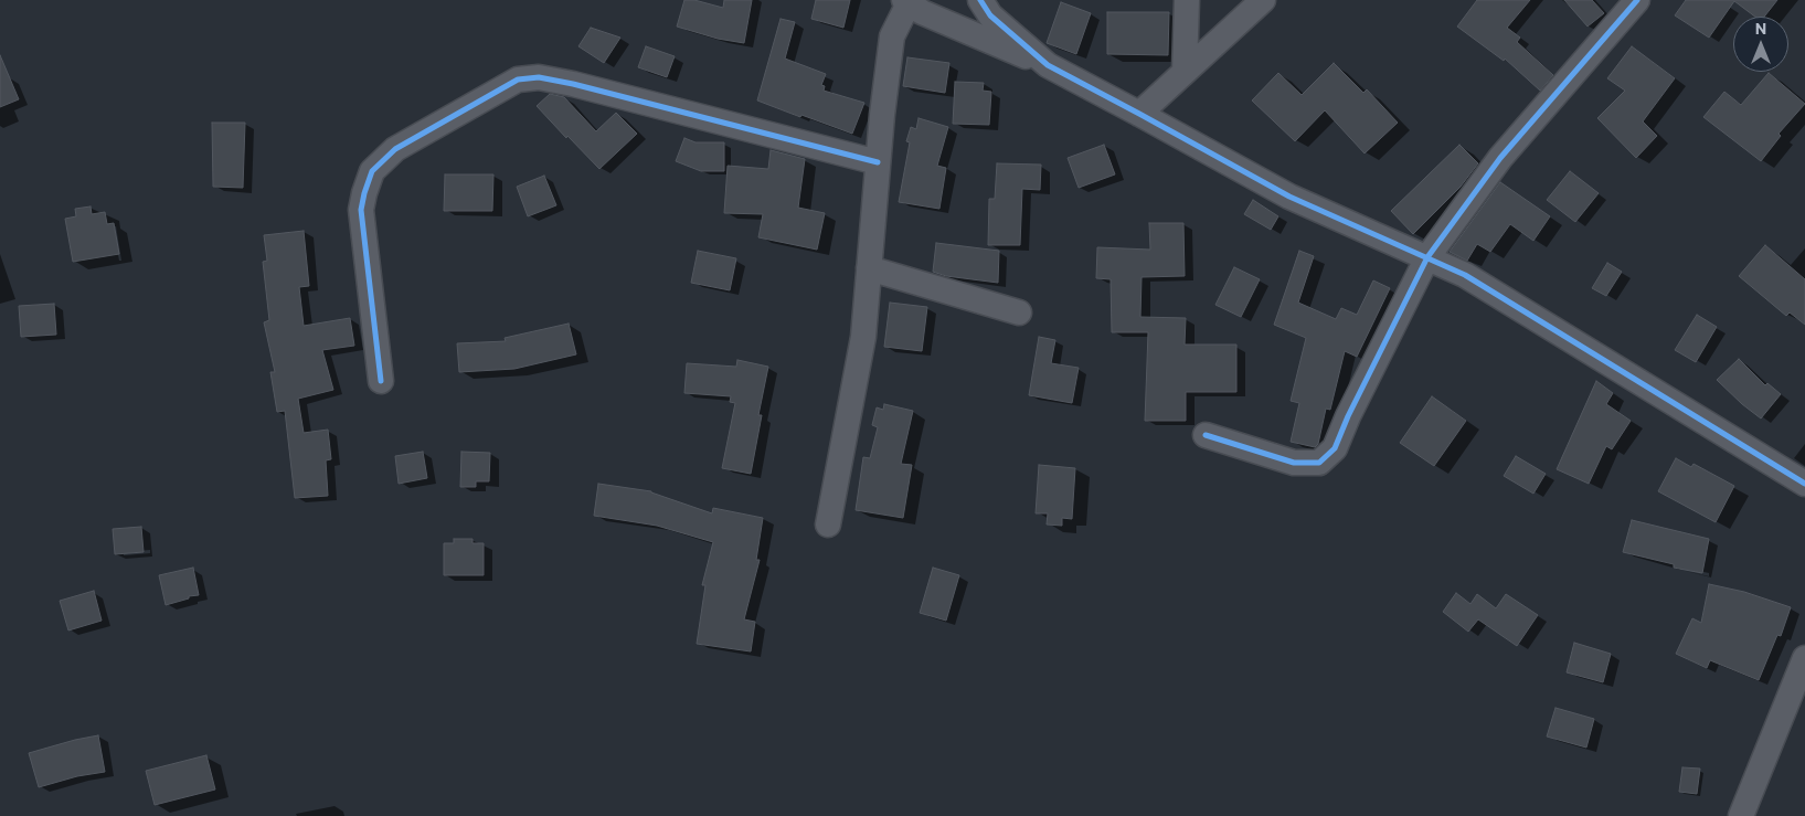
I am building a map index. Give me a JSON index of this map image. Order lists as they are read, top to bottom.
{
  "north": "top"
}
